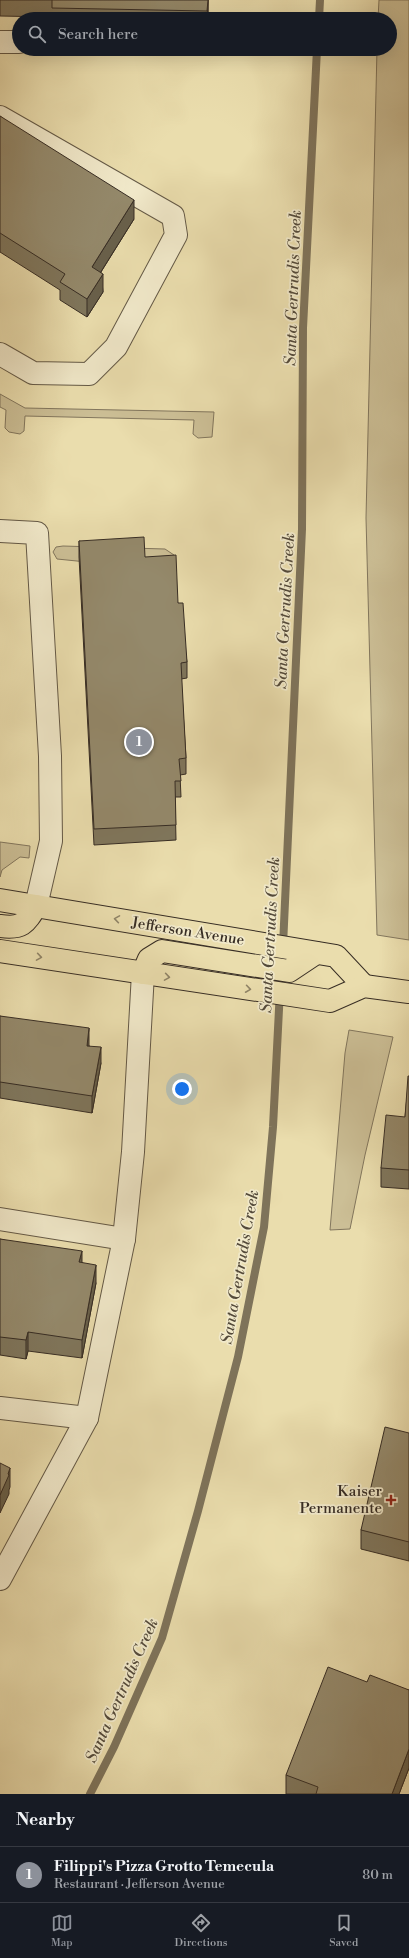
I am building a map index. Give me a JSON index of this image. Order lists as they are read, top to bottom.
{
  "streets": {
    "main road": ["Jefferson Avenue"]
  },
  "water": ["Santa Gertrudis Creek"],
  "places": {
    "health": ["Kaiser Permanente"]
  },
  "page": {
    "search": "Search here",
    "pins": "1",
    "heading": "Nearby",
    "list": [
      {
        "mark": "1",
        "name": "Filippi's Pizza Grotto Temecula",
        "note": "Restaurant · Jefferson Avenue",
        "value": "80 m"
      }
    ],
    "nav": ["Map", "Directions", "Saved"]
  }
}
